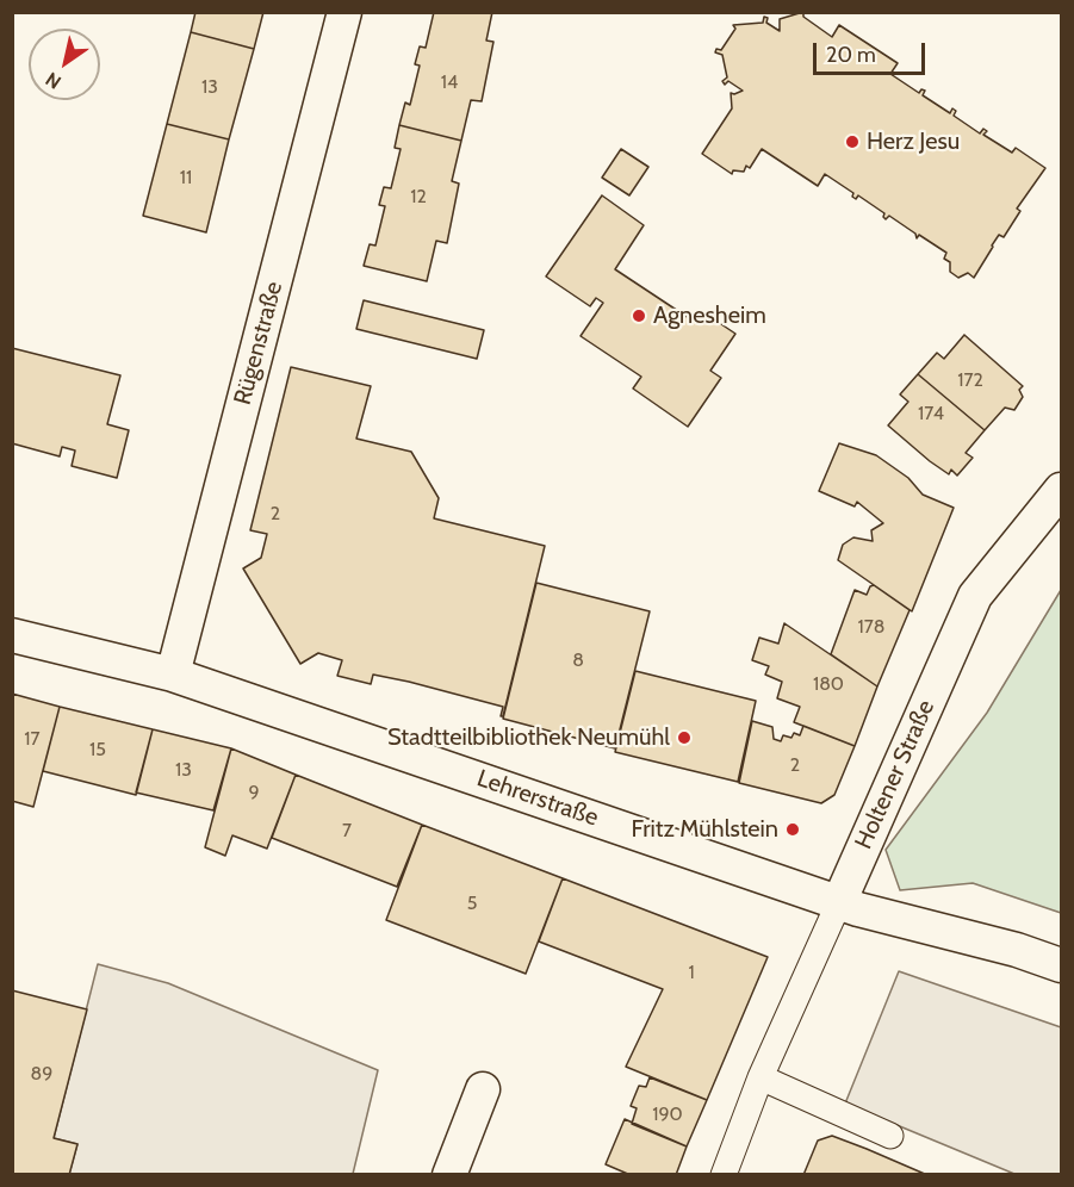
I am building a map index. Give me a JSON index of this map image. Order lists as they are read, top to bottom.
{
  "streets": {
    "street": ["Rügenstraße", "Holtener Straße", "Lehrerstraße"]
  },
  "crossings": [
    ["Rügenstraße", "Lehrerstraße"],
    ["Holtener Straße", "Lehrerstraße"]
  ],
  "places": [
    "Herz Jesu",
    "Agnesheim",
    "Stadtteilbibliothek Neumühl",
    "Fritz Mühlstein"
  ],
  "house_numbers": [
    "14",
    "13",
    "11",
    "12",
    "172",
    "174",
    "2",
    "178",
    "8",
    "180",
    "17",
    "15",
    "2",
    "13",
    "9",
    "7",
    "5",
    "1",
    "89",
    "190"
  ],
  "scale_bar": "20 m",
  "north": "bottom left"
}
